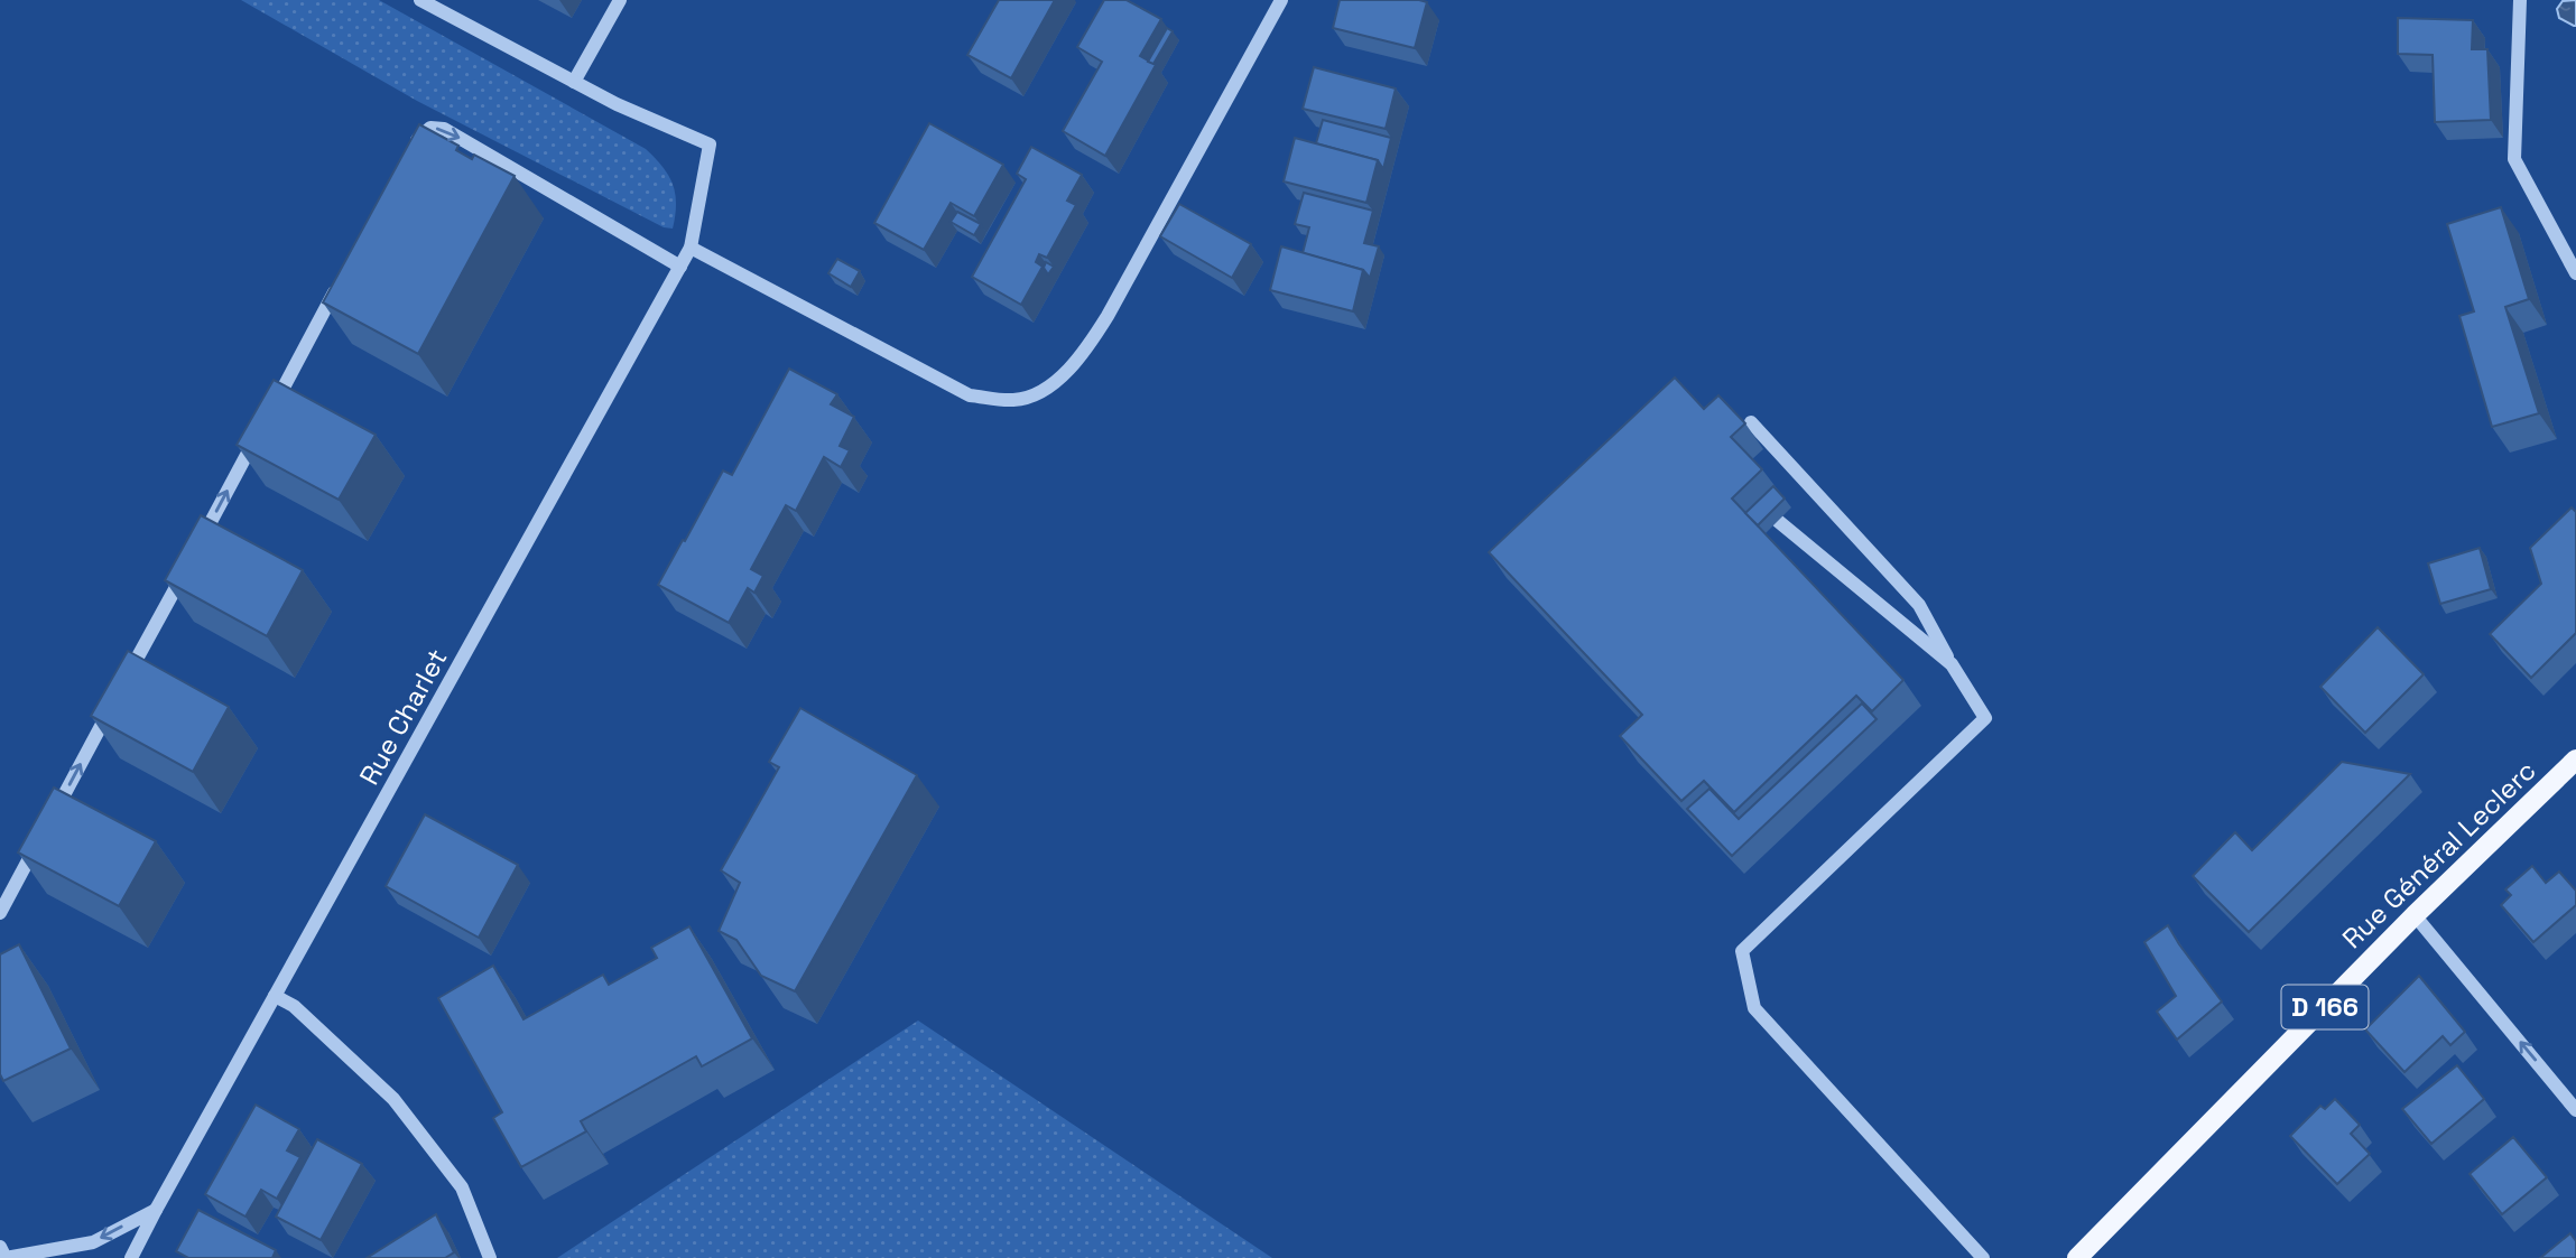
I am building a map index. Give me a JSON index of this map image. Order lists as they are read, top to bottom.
{
  "streets": {
    "main road": ["Rue Général Leclerc", "D 166"],
    "street": ["Rue Charlet"]
  }
}
